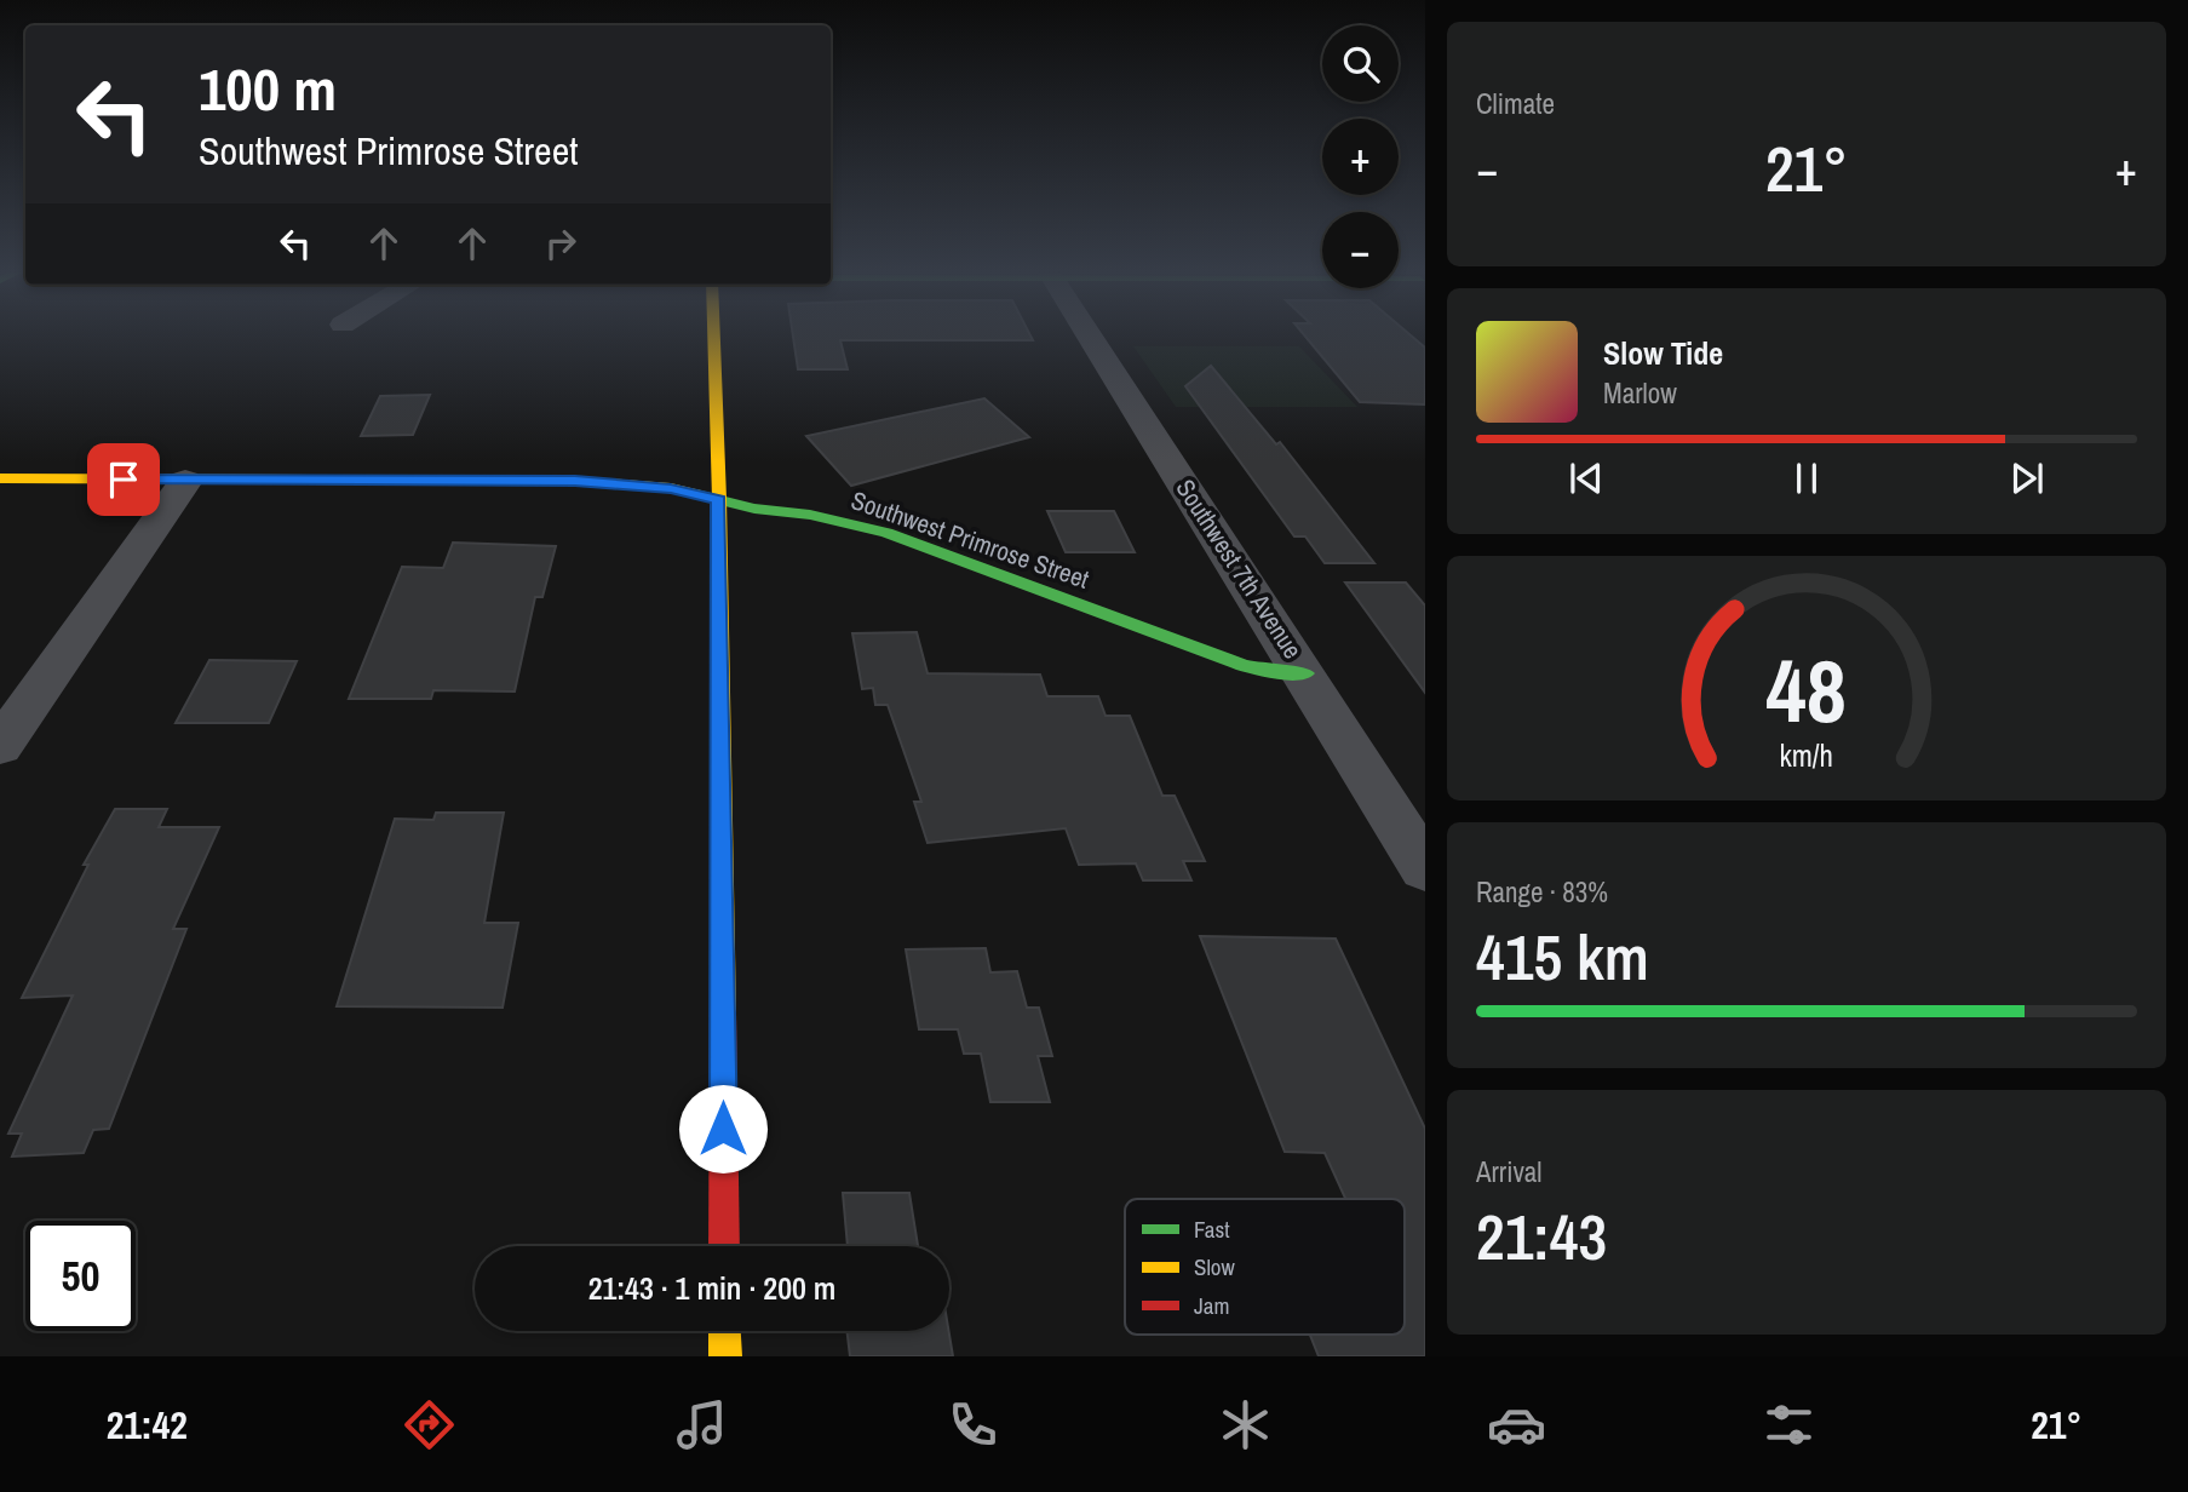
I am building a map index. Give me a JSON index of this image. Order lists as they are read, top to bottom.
{
  "streets": {
    "street": ["Southwest Primrose Street", "Southwest 7th Avenue"]
  },
  "crossings": [
    ["Southwest Primrose Street", "Southwest 7th Avenue"]
  ],
  "legend": ["Fast", "Slow", "Jam"],
  "page": {
    "tile": [
      "Climate",
      ["Range · 83%", "415 km"],
      ["Arrival", "21:43"]
    ],
    "map_buttons": ["+", "−"],
    "turn": ["100 m", "Southwest Primrose Street"],
    "heat": ["−", "21°", "+"],
    "song": ["Slow Tide", "Marlow"],
    "limit": "50",
    "trip": "21:43 · 1 min · 200 m",
    "tabs": ["21:42", "21°"],
    "gauge": ["48", "km/h"]
  }
}
